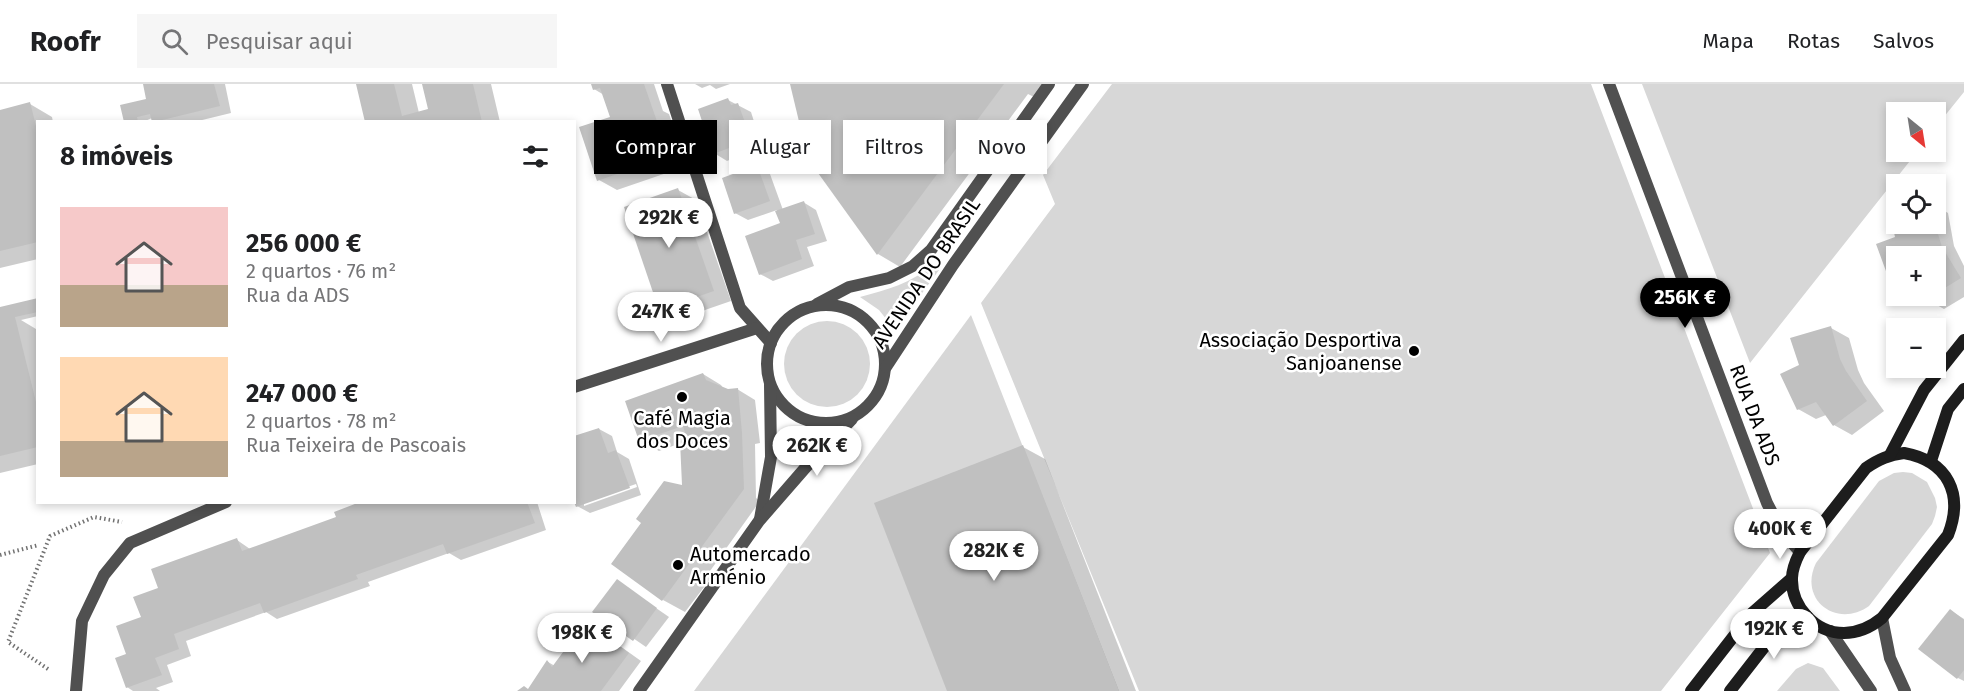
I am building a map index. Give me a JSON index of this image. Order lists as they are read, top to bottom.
{
  "streets": {
    "street": ["AVENIDA DO BRASIL", "RUA DA ADS"]
  },
  "places": ["Associação Desportiva Sanjoanense", "Café Magia dos Doces", "Automercado Arménio"],
  "north": "bottom right",
  "page": {
    "header": "Roofr",
    "search": "Pesquisar aqui",
    "nav": ["Mapa", "Rotas", "Salvos"],
    "map_buttons": ["+", "−"],
    "chip": [
      "Comprar",
      "Alugar",
      "Filtros",
      "Novo"
    ],
    "heading": "8 imóveis",
    "list": [
      {
        "name": "256 000 €",
        "note": "2 quartos · 76 m² · Rua da ADS"
      },
      {
        "name": "247 000 €",
        "note": "2 quartos · 78 m² · Rua Teixeira de Pascoais"
      }
    ],
    "price": [
      "292K €",
      "256K €",
      "247K €",
      "262K €",
      "400K €",
      "282K €",
      "192K €",
      "198K €"
    ]
  }
}
